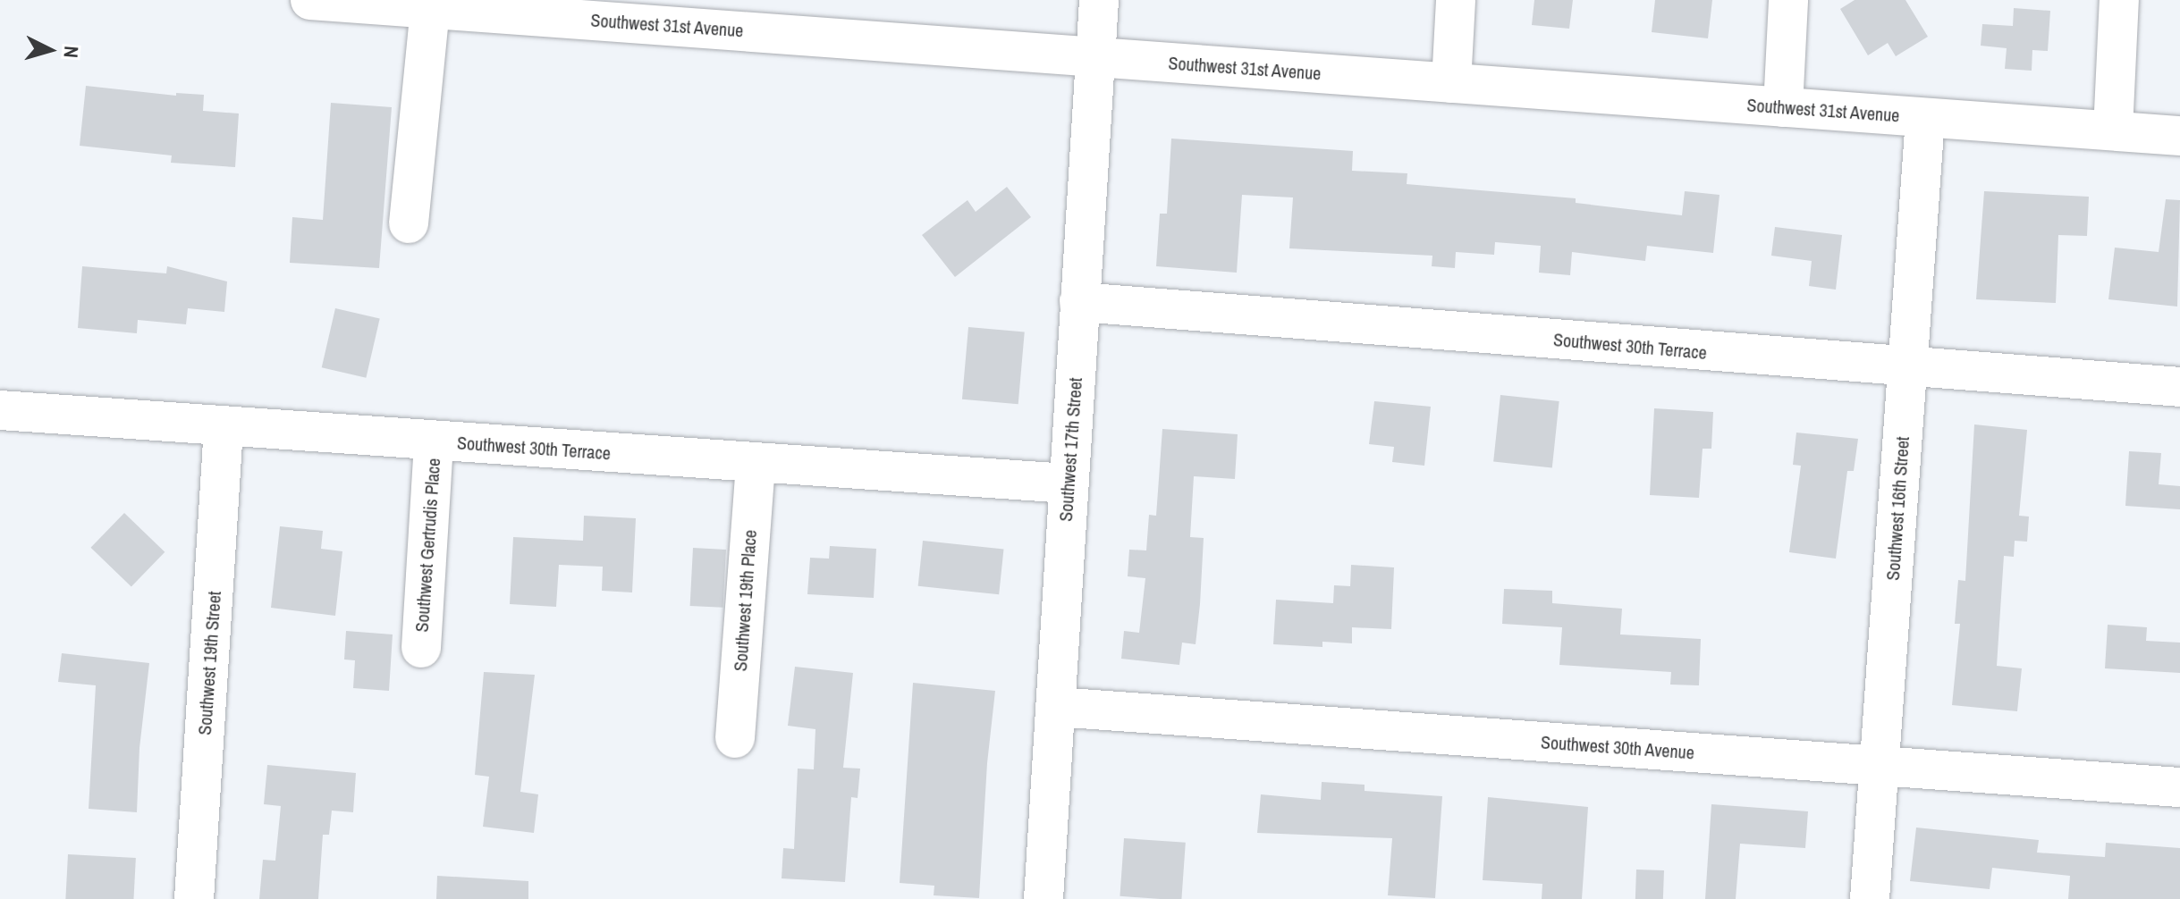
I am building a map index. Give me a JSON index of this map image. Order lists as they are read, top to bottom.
{
  "streets": {
    "street": [
      "Southwest 31st Avenue",
      "Southwest 30th Terrace",
      "Southwest 17th Street",
      "Southwest 16th Street",
      "Southwest Gertrudis Place",
      "Southwest 19th Place",
      "Southwest 19th Street",
      "Southwest 30th Avenue"
    ]
  },
  "crossings": [
    ["Southwest 31st Avenue", "Southwest 17th Street"],
    ["Southwest 31st Avenue", "Southwest 16th Street"],
    ["Southwest 30th Terrace", "Southwest 17th Street"],
    ["Southwest 30th Terrace", "Southwest 16th Street"],
    ["Southwest 30th Terrace", "Southwest Gertrudis Place"],
    ["Southwest 30th Terrace", "Southwest 19th Place"],
    ["Southwest 30th Terrace", "Southwest 19th Street"],
    ["Southwest 17th Street", "Southwest 30th Avenue"],
    ["Southwest 16th Street", "Southwest 30th Avenue"]
  ],
  "north": "right"
}
